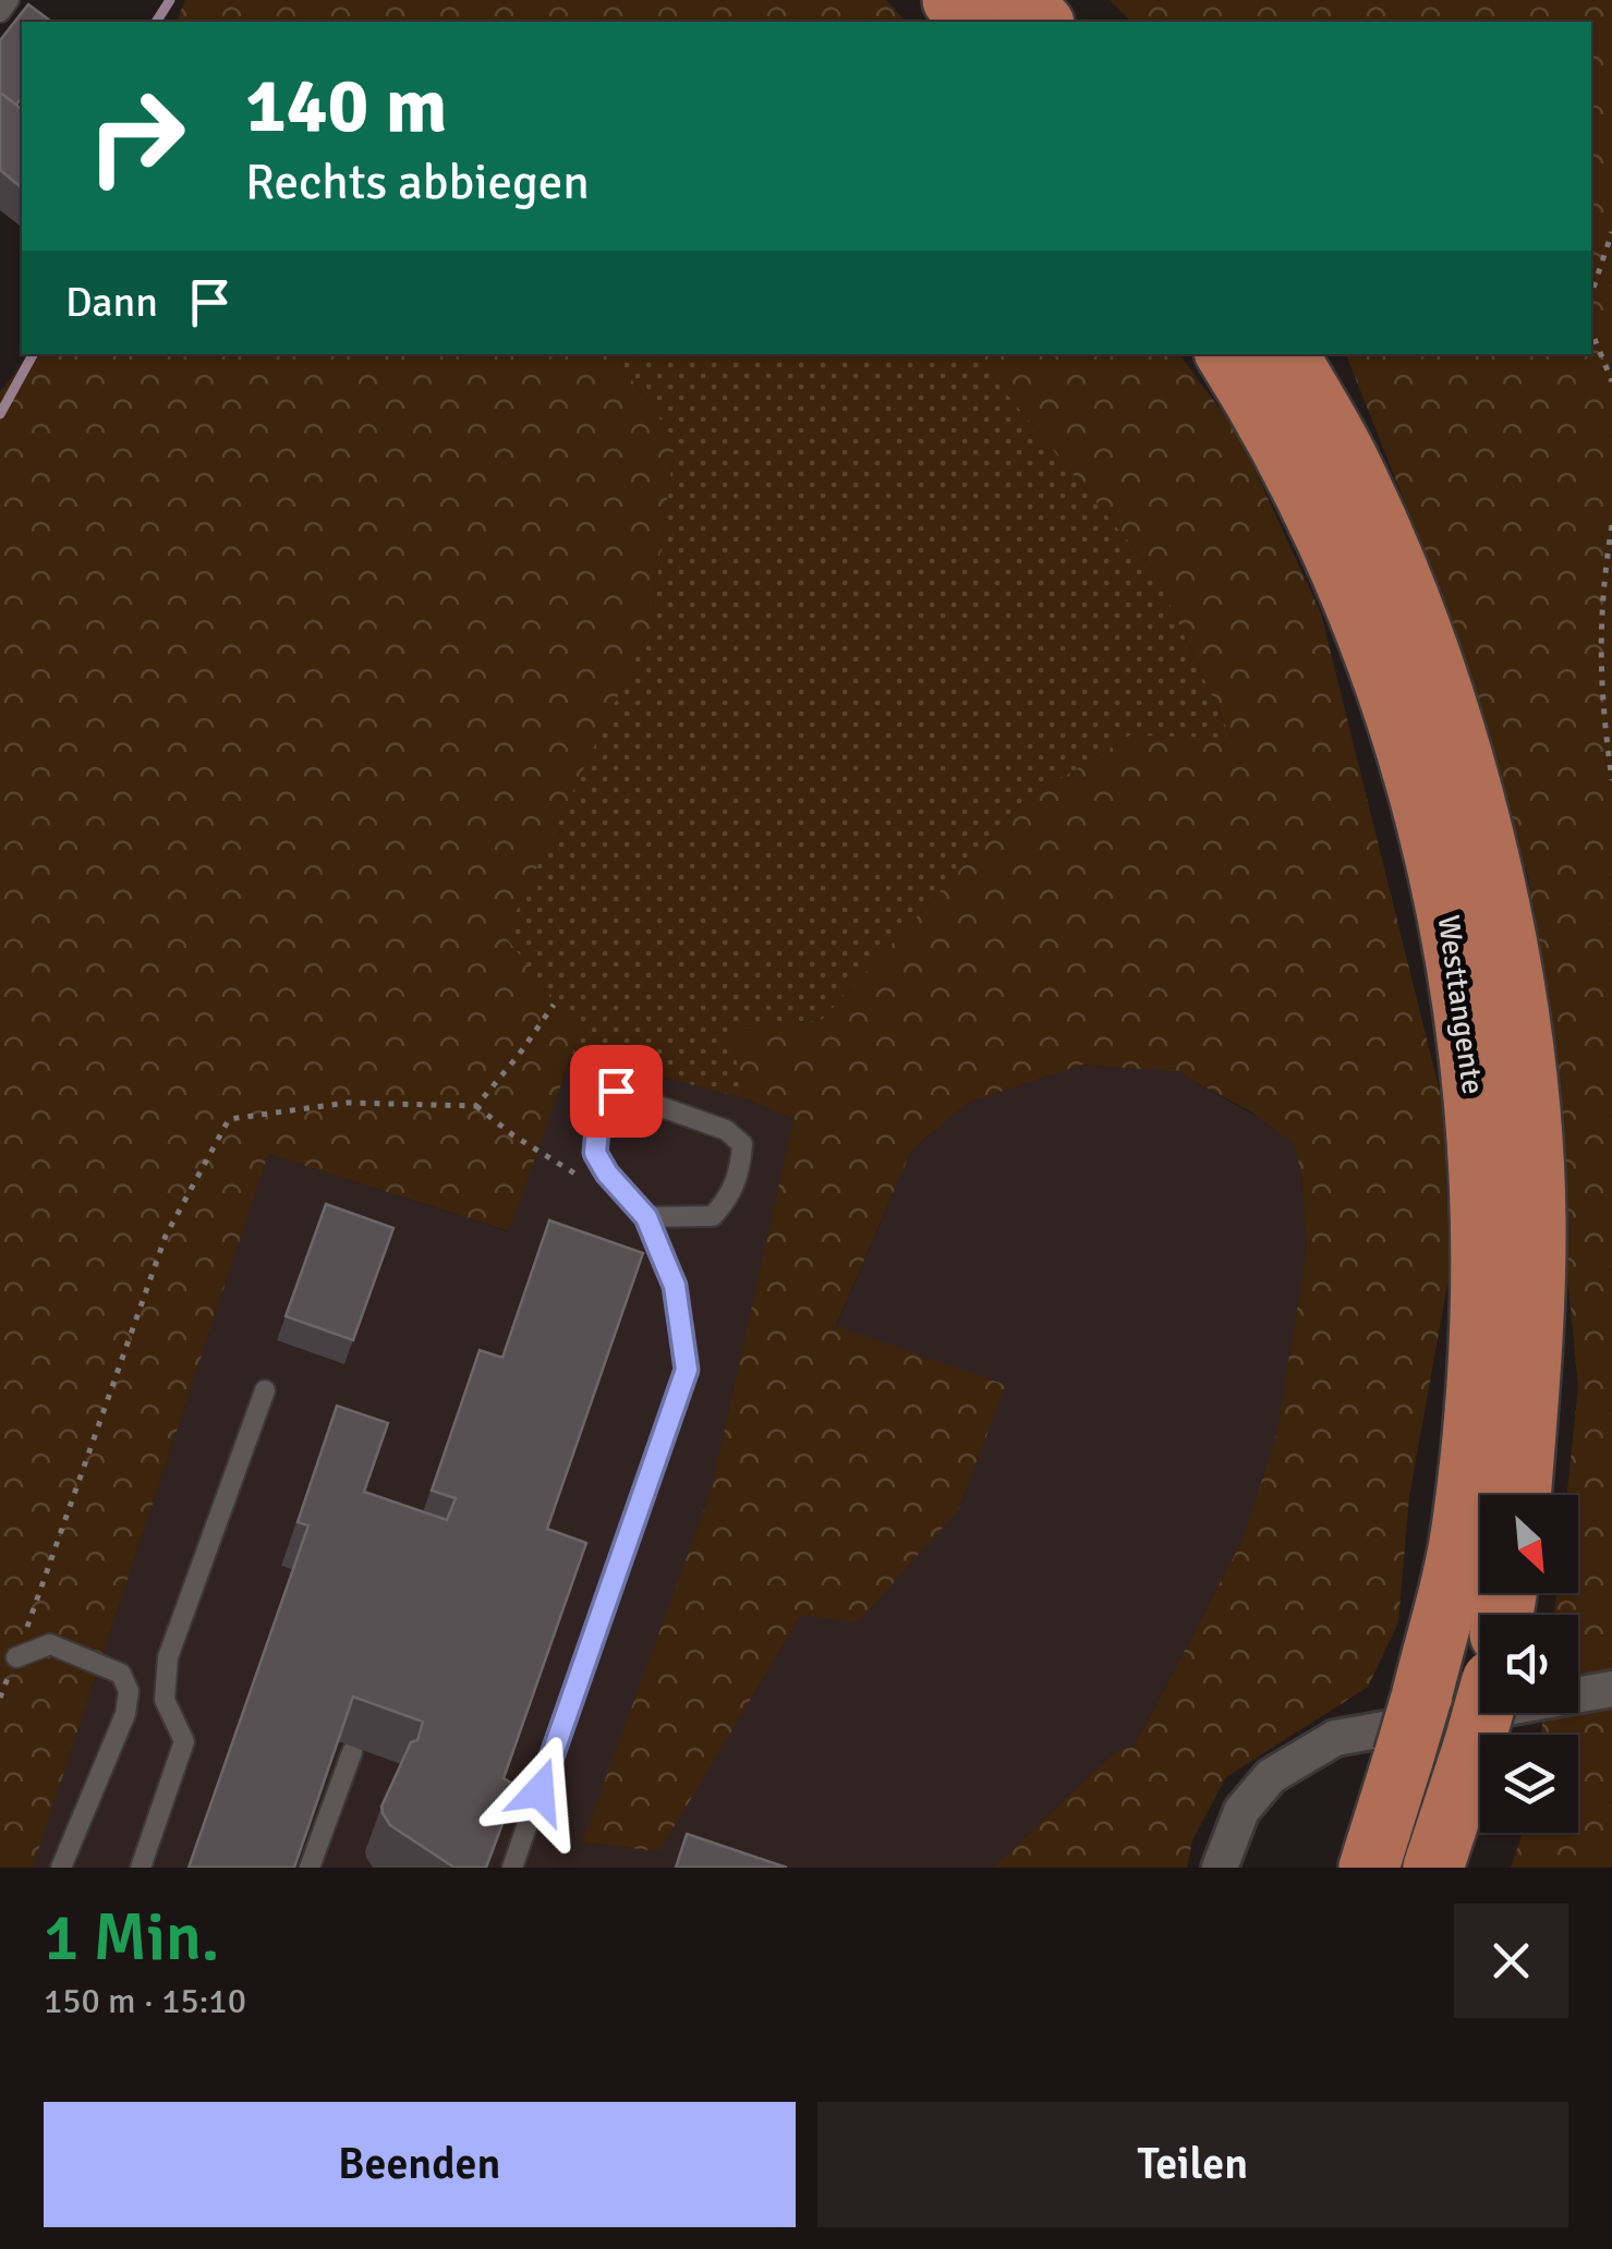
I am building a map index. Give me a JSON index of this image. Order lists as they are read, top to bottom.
{
  "streets": {
    "highway": ["Westtangente"]
  },
  "north": "bottom right",
  "page": {
    "turn": ["140 m", "Rechts abbiegen"],
    "then": "Dann",
    "heading": ["1 Min.", "150 m · 15:10"],
    "buttons": ["Beenden", "Teilen"]
  }
}
